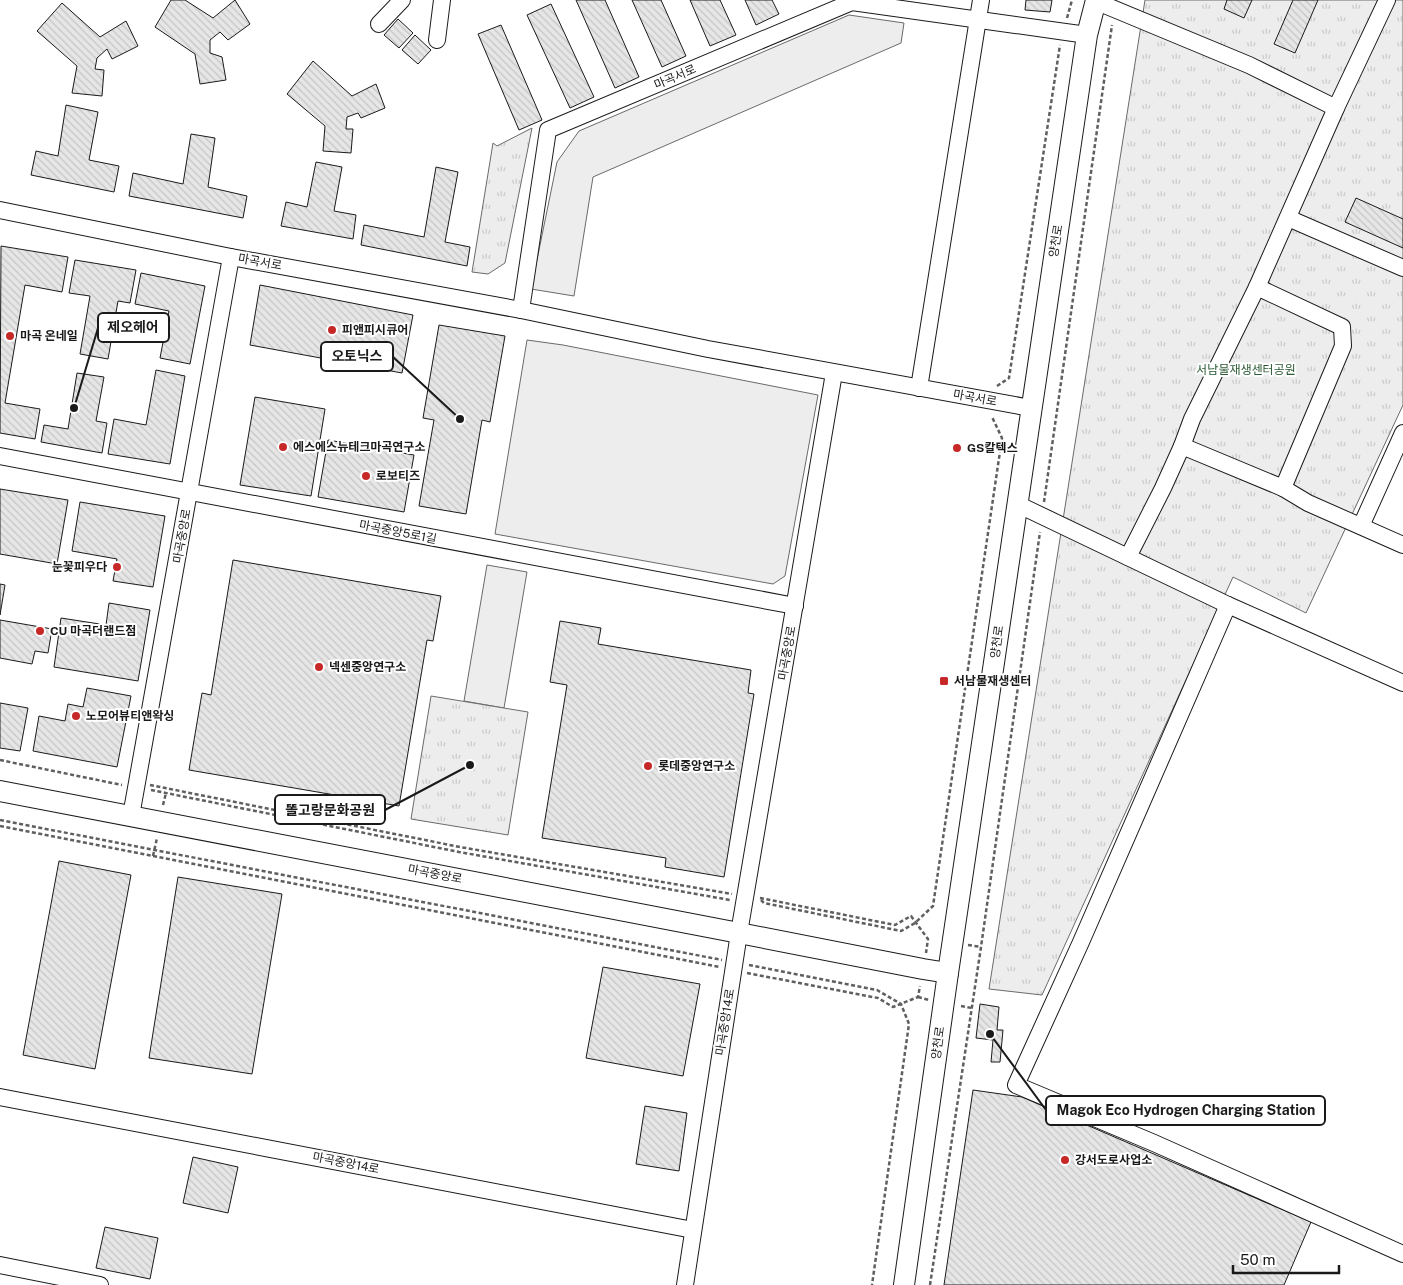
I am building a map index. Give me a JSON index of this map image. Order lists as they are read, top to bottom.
{
  "streets": {
    "main road": ["양천로", "마곡중앙로"],
    "street": ["마곡서로", "마곡중앙5로1길", "마곡중앙14로"]
  },
  "crossings": [
    ["마곡서로", "양천로"],
    ["마곡서로", "마곡중앙로"],
    ["양천로", "마곡중앙로"],
    ["마곡중앙5로1길", "마곡중앙로"],
    ["마곡중앙로", "마곡중앙14로"]
  ],
  "parks": ["서남물재생센터공원"],
  "places": {
    "other": [
      "피앤피시큐어",
      "마곡 온네일",
      "제오헤어",
      "오토닉스",
      "에스에스뉴테크마곡연구소",
      "GS칼텍스",
      "로보티즈",
      "눈꽃피우다",
      "CU 마곡더랜드점",
      "넥센중앙연구소",
      "노모어뷰티앤왁싱",
      "똘고랑문화공원",
      "롯데중앙연구소",
      "Magok Eco Hydrogen Charging Station",
      "강서도로사업소"
    ],
    "transit": ["서남물재생센터"]
  },
  "scale_bar": "50 m"
}
